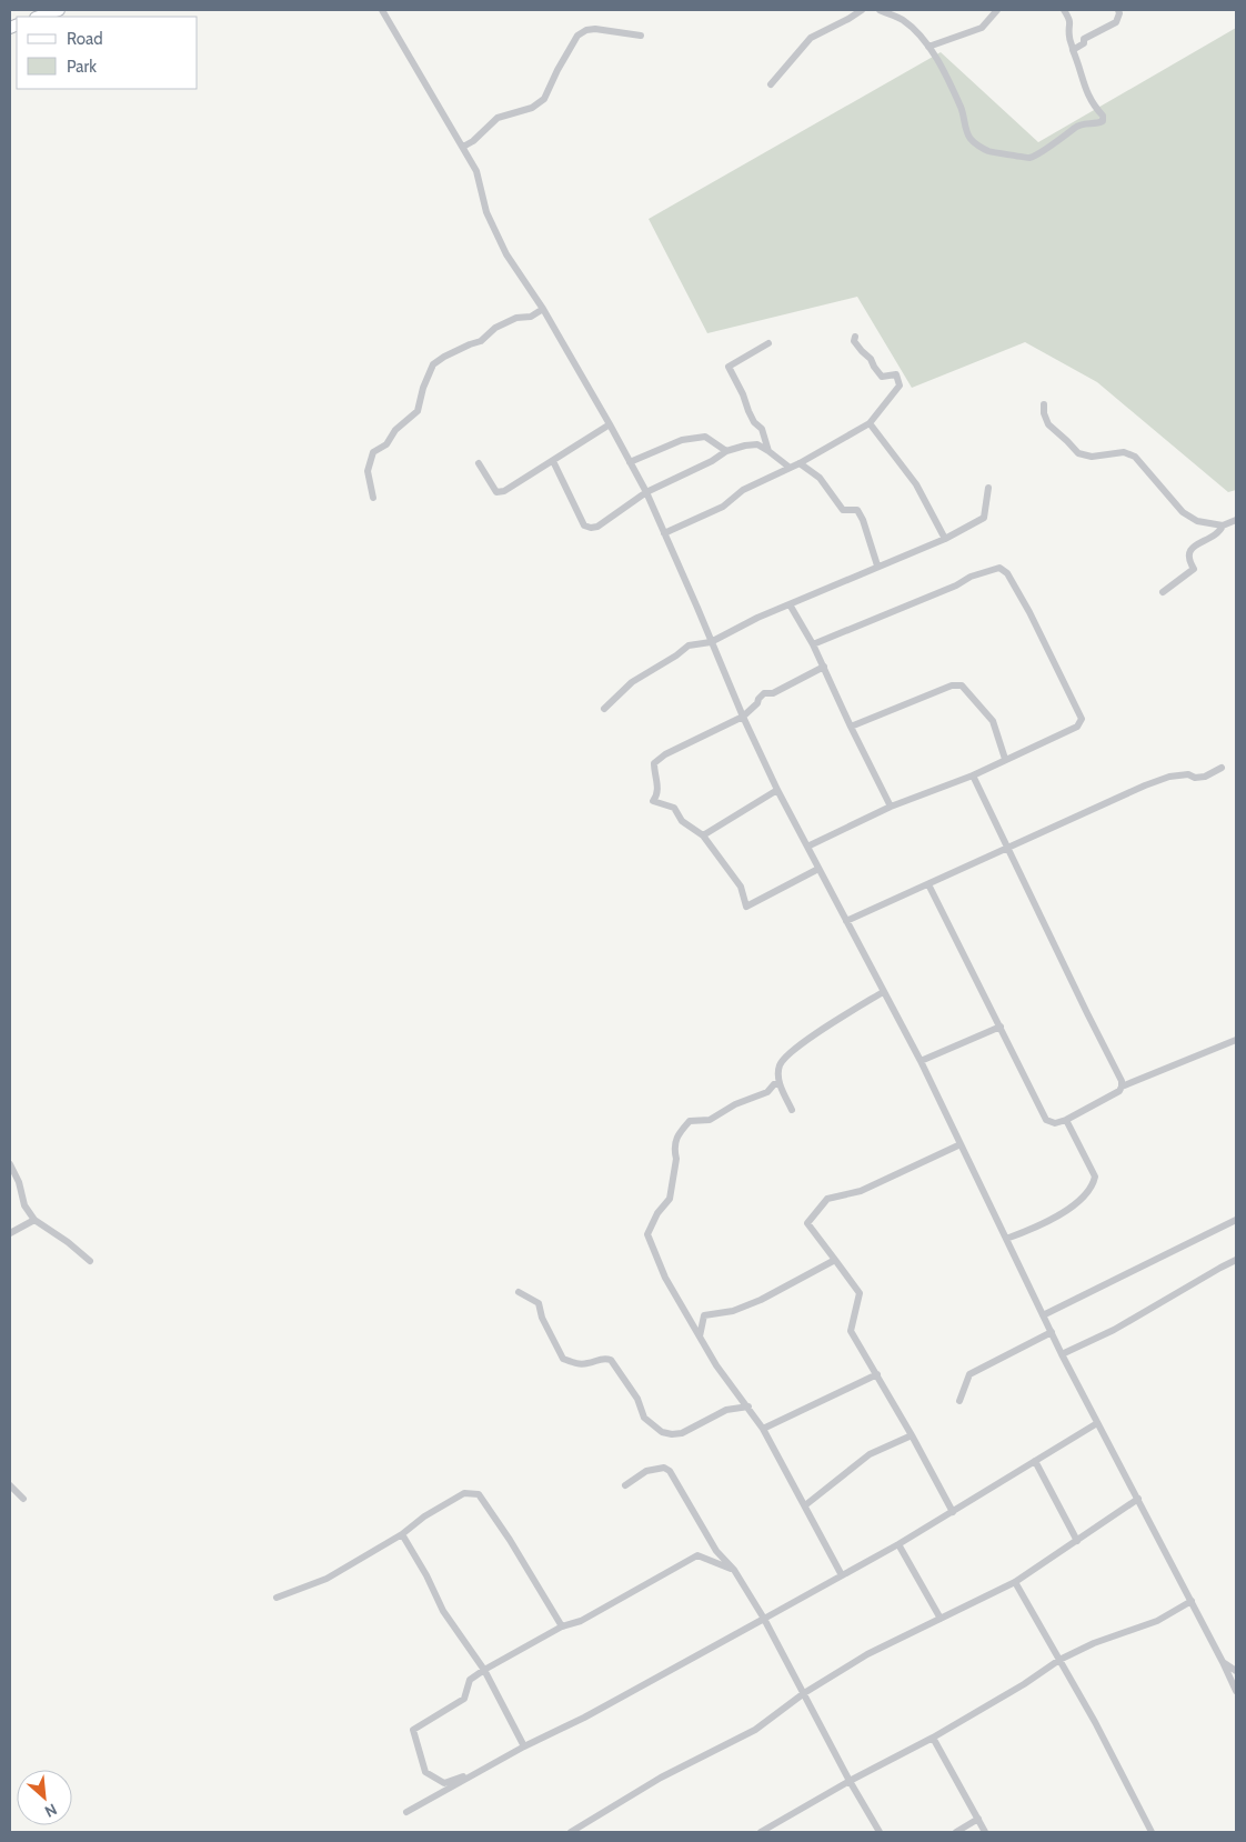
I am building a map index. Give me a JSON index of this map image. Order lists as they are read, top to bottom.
{
  "legend": ["Road", "Park"],
  "north": "bottom right"
}
